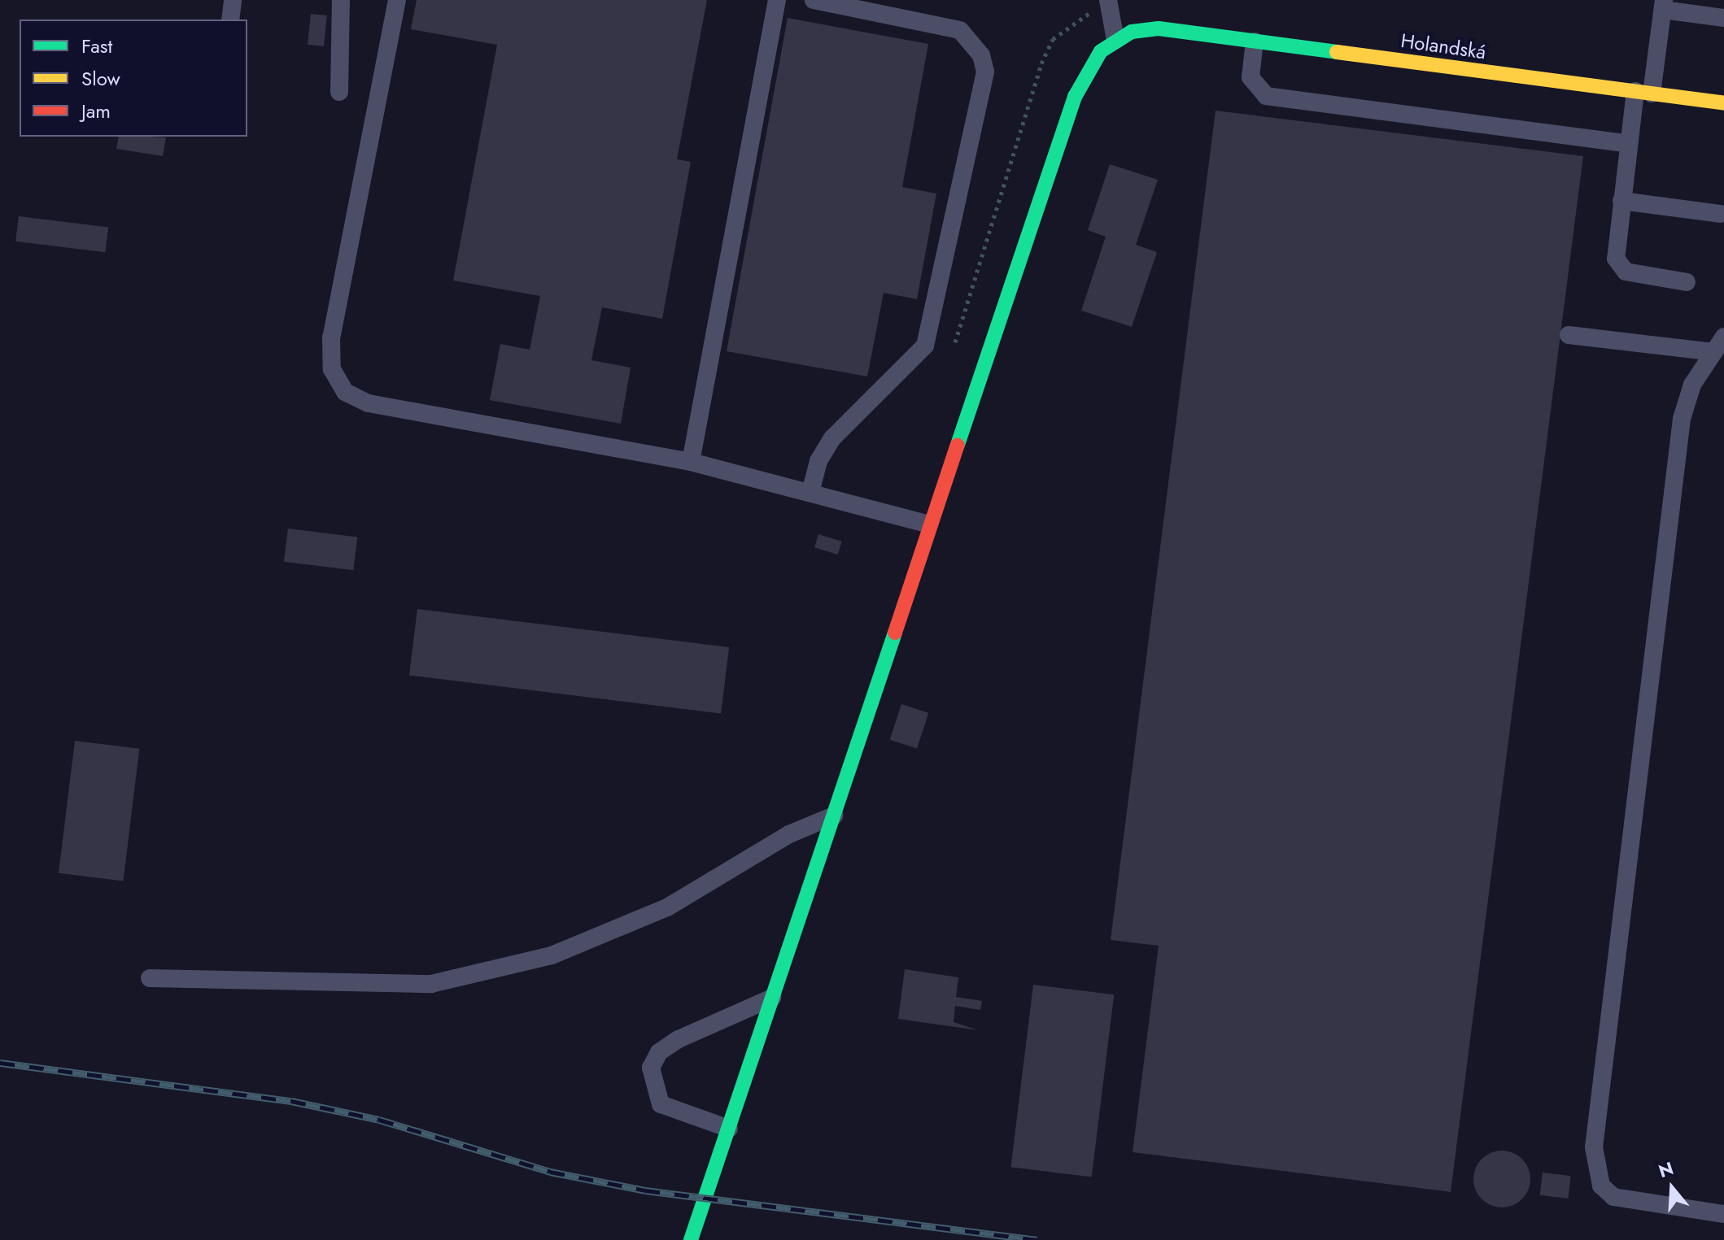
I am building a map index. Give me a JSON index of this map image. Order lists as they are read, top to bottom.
{
  "streets": {
    "street": ["Holandská"]
  },
  "legend": ["Fast", "Slow", "Jam"],
  "north": "top"
}
